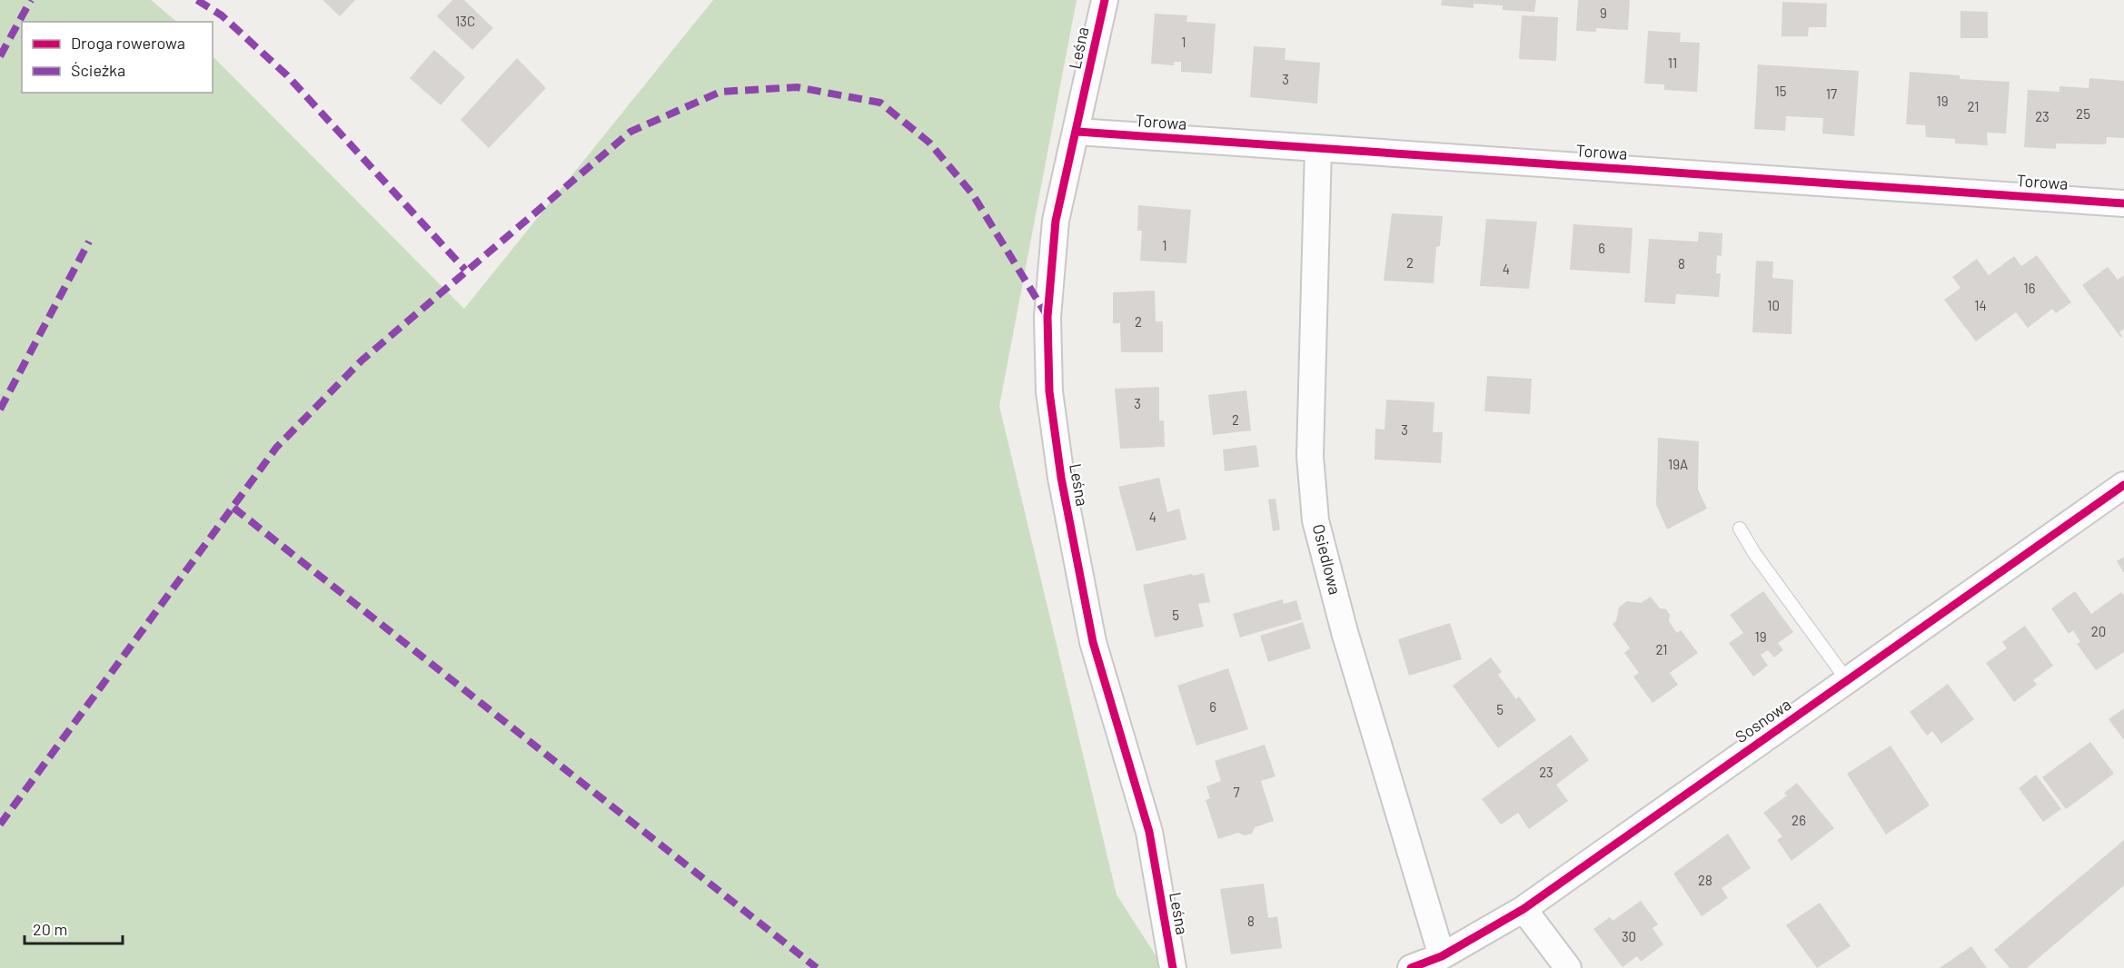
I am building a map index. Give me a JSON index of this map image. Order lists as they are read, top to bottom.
{
  "streets": {
    "street": [
      "Leśna",
      "Torowa",
      "Osiedlowa",
      "Sosnowa"
    ]
  },
  "crossings": [
    ["Leśna", "Torowa"],
    ["Torowa", "Osiedlowa"],
    ["Osiedlowa", "Sosnowa"]
  ],
  "house_numbers": [
    "9",
    "13C",
    "1",
    "11",
    "3",
    "15",
    "17",
    "19",
    "21",
    "25",
    "23",
    "1",
    "6",
    "2",
    "8",
    "4",
    "16",
    "10",
    "14",
    "2",
    "3",
    "2",
    "3",
    "19A",
    "4",
    "5",
    "20",
    "19",
    "21",
    "6",
    "5",
    "23",
    "7",
    "26",
    "28",
    "8",
    "30"
  ],
  "legend": ["Droga rowerowa", "Ścieżka"],
  "scale_bar": "20 m"
}
